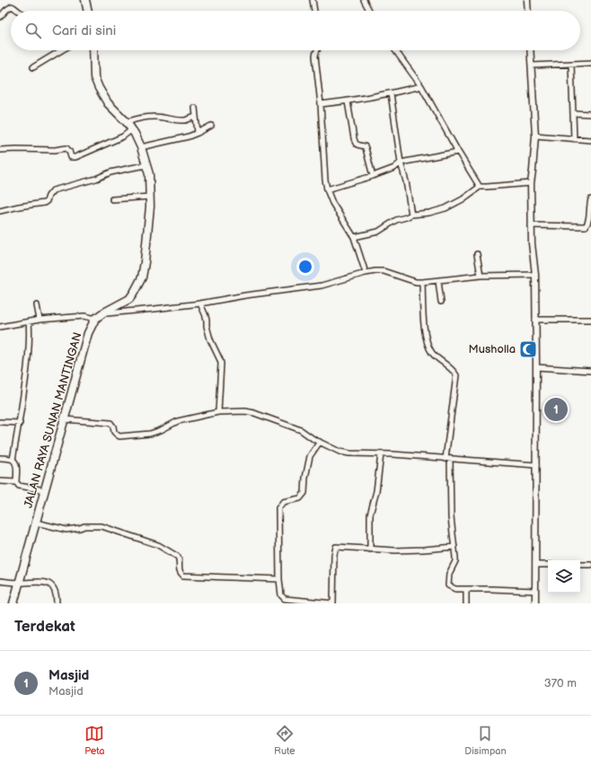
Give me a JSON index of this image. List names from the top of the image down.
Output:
{
  "streets": {
    "main road": ["JALAN RAYA SUNAN MANTINGAN"]
  },
  "places": {
    "mosque": ["Musholla"]
  },
  "page": {
    "search": "Cari di sini",
    "pins": "1",
    "heading": "Terdekat",
    "list": [
      {
        "mark": "1",
        "name": "Masjid",
        "note": "Masjid",
        "value": "370 m"
      }
    ],
    "nav": ["Peta", "Rute", "Disimpan"]
  }
}
